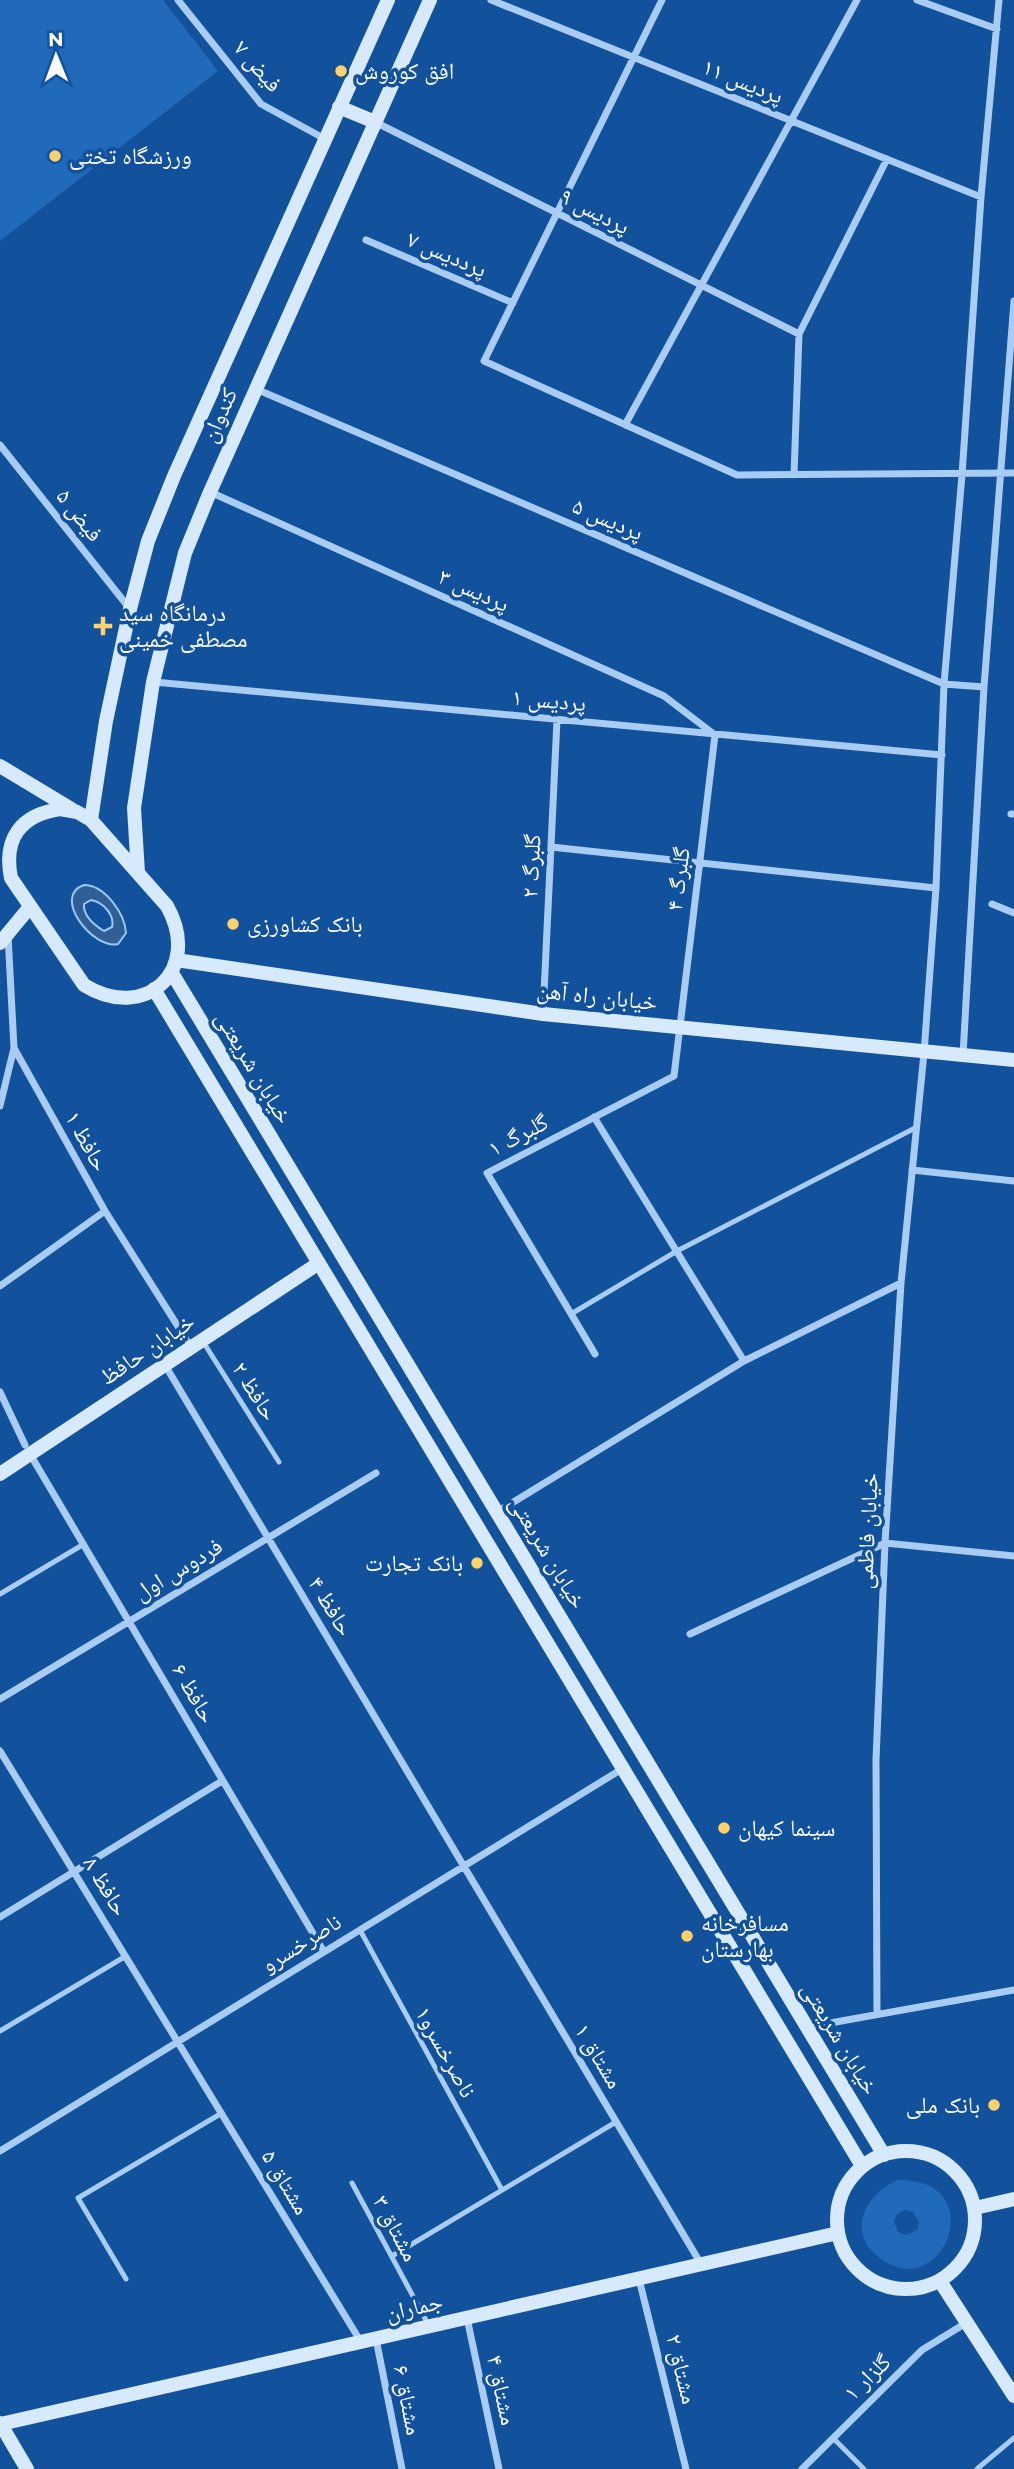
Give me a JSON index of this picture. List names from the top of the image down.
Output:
{
  "streets": {
    "street": [
      "فیض ۷",
      "پردیس ۱۱",
      "پردیس ۹",
      "پرددیس ۷",
      "کندوان",
      "فیض ۵",
      "پردیس ۵",
      "پردیس ۳",
      "پردیس ۱",
      "گلبرگ ۲",
      "گلبرگ ۴",
      "خیابان راه آهن",
      "خیابان شریعتی",
      "گلبرگ ۱",
      "حافظ ۱",
      "خیابان حافظ",
      "خیابان فاطمی",
      "فردوس اول",
      "حافظ ۴",
      "حافظ ۶",
      "حافظ ۸",
      "ناصرخسرو",
      "مشتاق ۱",
      "مشتاق ۵",
      "جماران",
      "مشتاق ۲",
      "گلزار ۱",
      "مشتاق ۴",
      "مشتاق ۶"
    ],
    "lane": ["حافظ ۲", "ناصرخسرو۱", "مشتاق ۳"]
  },
  "crossings": [
    ["فیض ۷", "کندوان"],
    ["پردیس ۱۱", "خیابان فاطمی"],
    ["پردیس ۹", "کندوان"],
    ["کندوان", "فیض ۵"],
    ["کندوان", "پردیس ۵"],
    ["کندوان", "پردیس ۳"],
    ["کندوان", "پردیس ۱"],
    ["پردیس ۵", "خیابان فاطمی"],
    ["پردیس ۳", "پردیس ۱"],
    ["پردیس ۳", "گلبرگ ۴"],
    ["پردیس ۱", "گلبرگ ۲"],
    ["پردیس ۱", "گلبرگ ۴"],
    ["پردیس ۱", "خیابان فاطمی"],
    ["گلبرگ ۲", "خیابان راه آهن"],
    ["گلبرگ ۴", "خیابان راه آهن"],
    ["گلبرگ ۴", "گلبرگ ۱"],
    ["خیابان راه آهن", "خیابان شریعتی"],
    ["خیابان راه آهن", "گلبرگ ۱"],
    ["خیابان راه آهن", "خیابان فاطمی"],
    ["خیابان شریعتی", "خیابان حافظ"],
    ["خیابان شریعتی", "ناصرخسرو"],
    ["خیابان شریعتی", "جماران"],
    ["حافظ ۱", "خیابان حافظ"],
    ["حافظ ۱", "حافظ ۲"],
    ["خیابان حافظ", "حافظ ۲"],
    ["خیابان حافظ", "حافظ ۴"],
    ["خیابان حافظ", "حافظ ۶"],
    ["فردوس اول", "حافظ ۴"],
    ["فردوس اول", "حافظ ۶"],
    ["حافظ ۴", "ناصرخسرو"],
    ["حافظ ۴", "مشتاق ۱"],
    ["حافظ ۶", "ناصرخسرو"],
    ["حافظ ۸", "ناصرخسرو"],
    ["حافظ ۸", "مشتاق ۵"],
    ["ناصرخسرو", "ناصرخسرو۱"],
    ["ناصرخسرو", "مشتاق ۱"],
    ["ناصرخسرو", "مشتاق ۵"],
    ["مشتاق ۱", "جماران"],
    ["مشتاق ۵", "جماران"],
    ["مشتاق ۵", "مشتاق ۶"],
    ["مشتاق ۳", "جماران"],
    ["جماران", "مشتاق ۲"],
    ["جماران", "مشتاق ۴"],
    ["جماران", "مشتاق ۶"]
  ],
  "places": {
    "other": [
      "افق کوروش",
      "ورزشگاه تختی",
      "بانک کشاورزی",
      "بانک تجارت",
      "سینما کیهان",
      "مسافرخانه بهارستان",
      "بانک ملی"
    ],
    "health": ["درمانگاه سید مصطفی خمینی"]
  },
  "north": "top"
}
